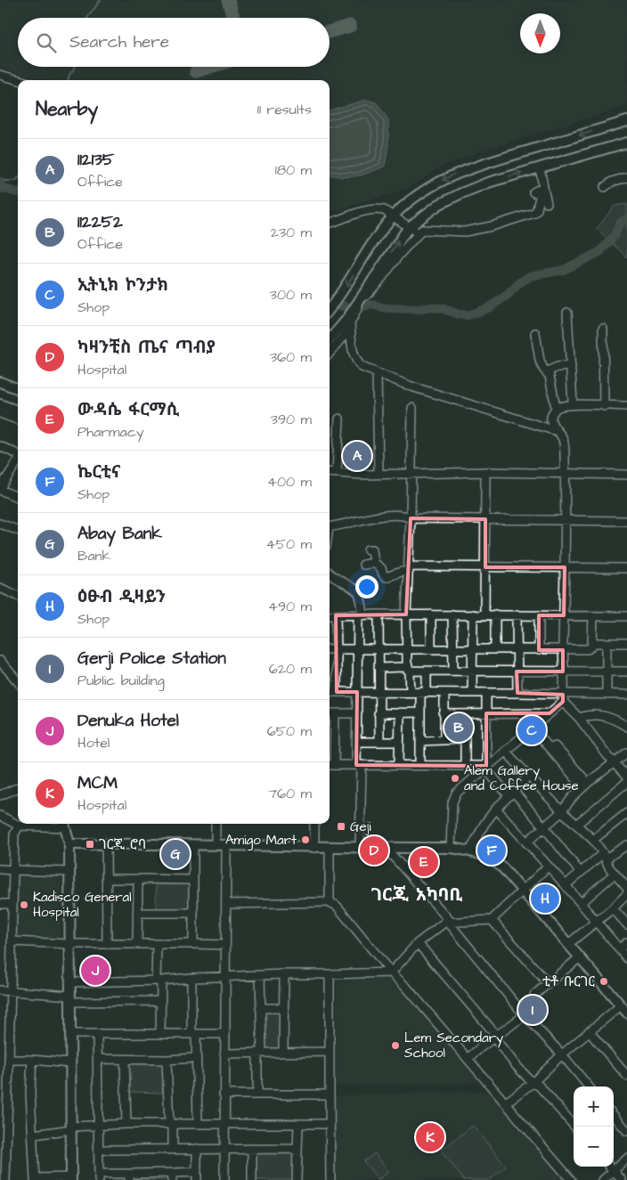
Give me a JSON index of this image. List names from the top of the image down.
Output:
{
  "districts": ["ገርጂ አካባቢ"],
  "places": {
    "other": [
      "Alem Gallery and Coffee House",
      "Amigo Mart",
      "Kadisco General Hospital",
      "ቲቶ ቡርገር",
      "Lem Secondary School"
    ],
    "transit": ["Geji", "ገርጂ ሮባ"]
  },
  "north": "bottom",
  "page": {
    "search": "Search here",
    "heading": ["Nearby", "11 results"],
    "list": [
      {
        "mark": "A",
        "name": "112135",
        "note": "Office",
        "value": "180 m"
      },
      {
        "mark": "B",
        "name": "112252",
        "note": "Office",
        "value": "230 m"
      },
      {
        "mark": "C",
        "name": "ኢትኒክ ኮንታክ",
        "note": "Shop",
        "value": "300 m"
      },
      {
        "mark": "D",
        "name": "ካዛንቺስ ጤና ጣብያ",
        "note": "Hospital",
        "value": "360 m"
      },
      {
        "mark": "E",
        "name": "ውዳሴ ፋርማሲ",
        "note": "Pharmacy",
        "value": "390 m"
      },
      {
        "mark": "F",
        "name": "ኬርቲና",
        "note": "Shop",
        "value": "400 m"
      },
      {
        "mark": "G",
        "name": "Abay Bank",
        "note": "Bank",
        "value": "450 m"
      },
      {
        "mark": "H",
        "name": "ዕፁብ ዲዛይን",
        "note": "Shop",
        "value": "490 m"
      },
      {
        "mark": "I",
        "name": "Gerji Police Station",
        "note": "Public building",
        "value": "620 m"
      },
      {
        "mark": "J",
        "name": "Denuka Hotel",
        "note": "Hotel",
        "value": "650 m"
      },
      {
        "mark": "K",
        "name": "MCM",
        "note": "Hospital",
        "value": "760 m"
      }
    ],
    "pins": [
      "A",
      "B",
      "C",
      "D",
      "F",
      "G",
      "E",
      "H",
      "J",
      "I",
      "K"
    ],
    "map_buttons": ["+", "−"]
  }
}
